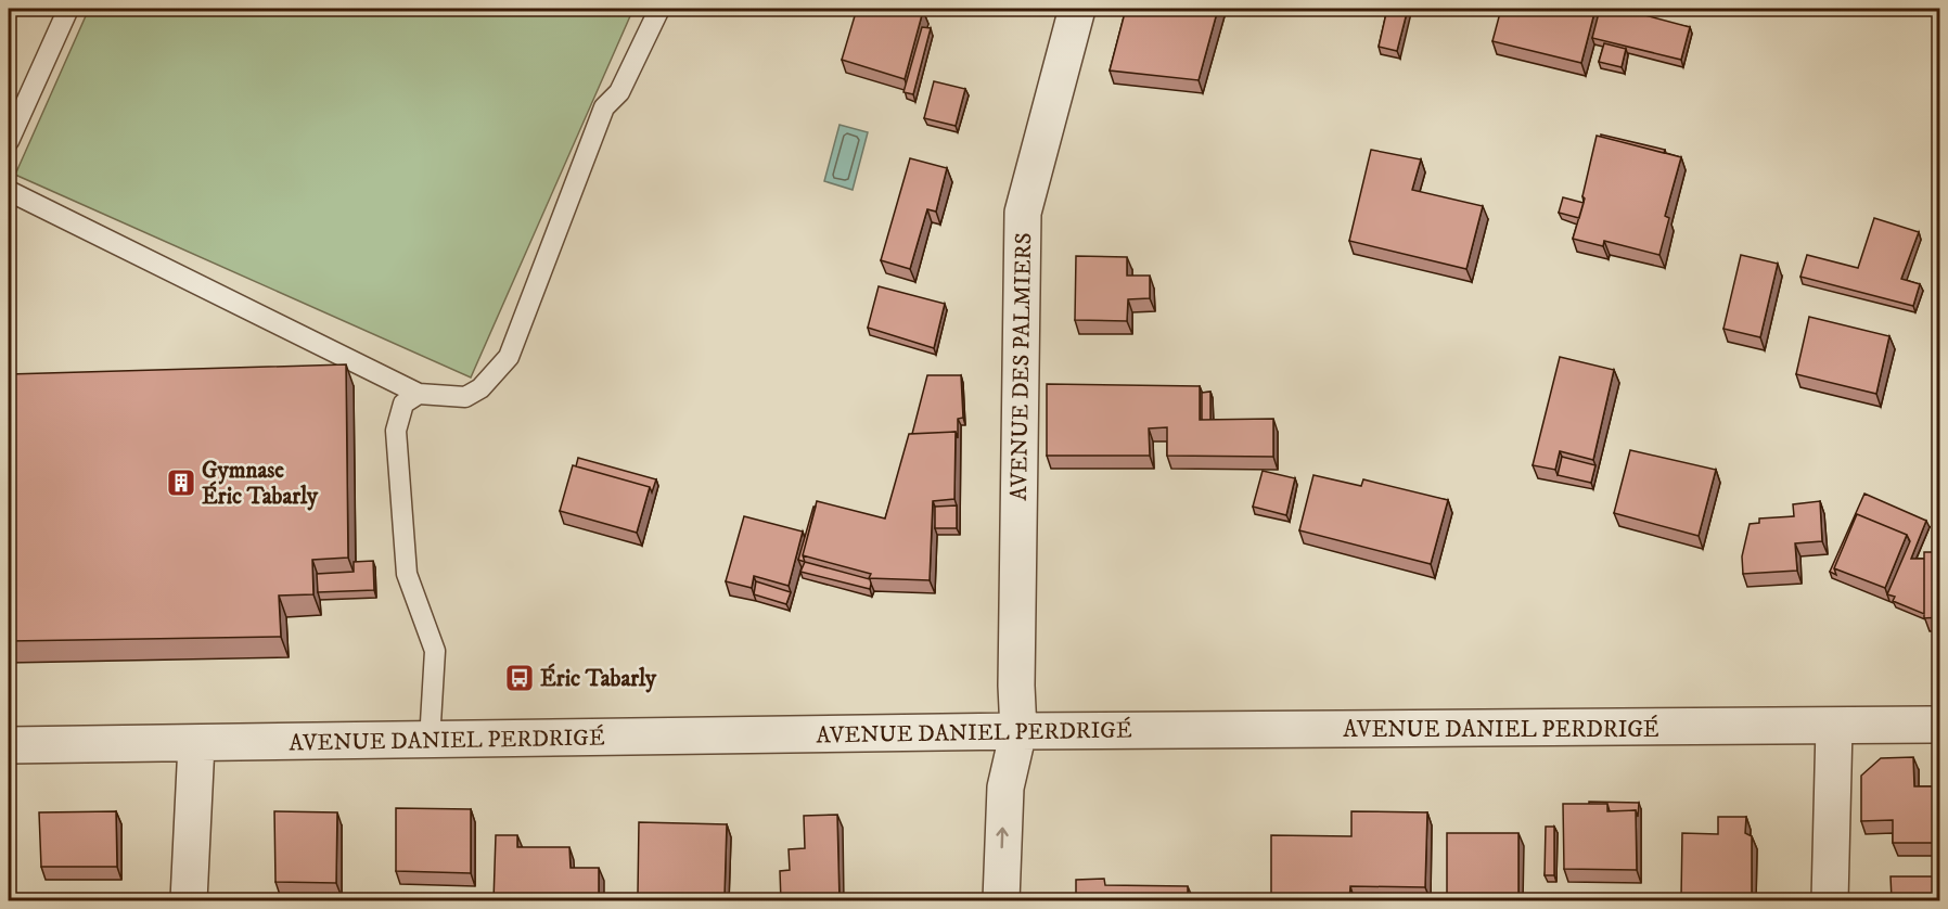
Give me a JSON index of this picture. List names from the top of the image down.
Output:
{
  "streets": {
    "street": ["AVENUE DES PALMIERS", "AVENUE DANIEL PERDRIGÉ"]
  },
  "crossings": [
    ["AVENUE DES PALMIERS", "AVENUE DANIEL PERDRIGÉ"]
  ],
  "places": {
    "building": ["Gymnase Éric Tabarly"],
    "bus stop": ["Éric Tabarly"]
  }
}
